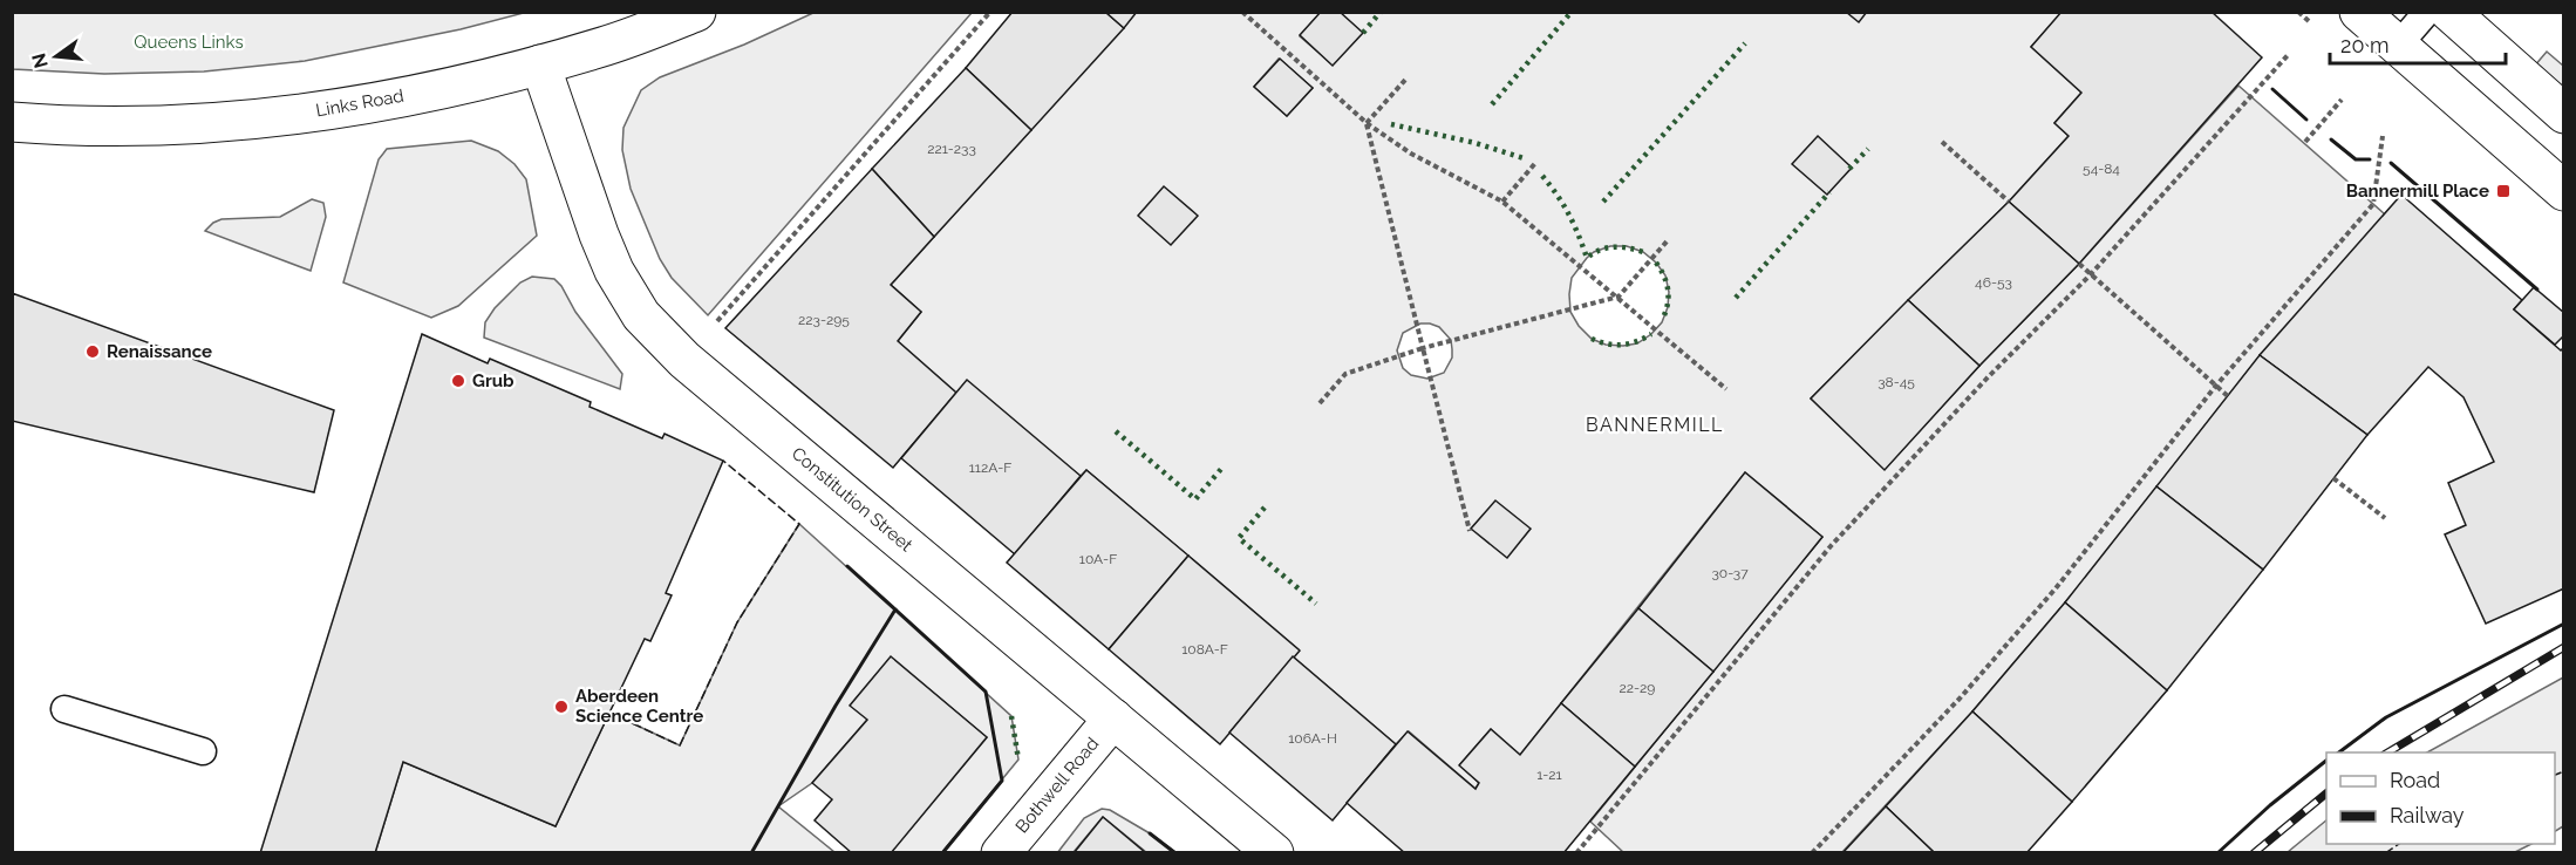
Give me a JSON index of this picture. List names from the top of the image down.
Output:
{
  "streets": {
    "street": ["Links Road", "Constitution Street", "Bothwell Road"]
  },
  "crossings": [
    ["Links Road", "Constitution Street"],
    ["Constitution Street", "Bothwell Road"]
  ],
  "districts": ["BANNERMILL"],
  "parks": ["Queens Links"],
  "places": {
    "transit": ["Bannermill Place"],
    "other": ["Renaissance", "Grub", "Aberdeen Science Centre"]
  },
  "house_numbers": [
    "221-233",
    "54-84",
    "46-53",
    "223-295",
    "38-45",
    "112A-F",
    "10A-F",
    "30-37",
    "108A-F",
    "22-29",
    "106A-H",
    "1-21"
  ],
  "legend": ["Road", "Railway"],
  "scale_bar": "20 m",
  "north": "left"
}
